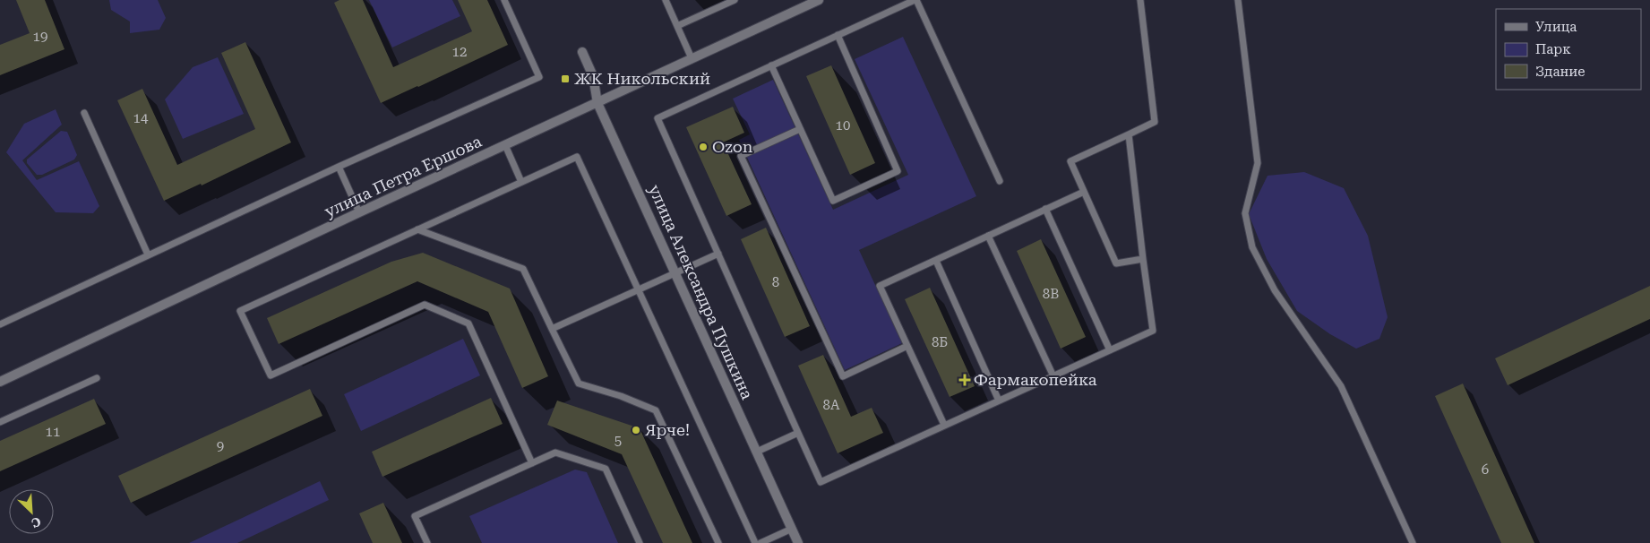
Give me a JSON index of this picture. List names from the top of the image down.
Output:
{
  "streets": {
    "street": ["улица Петра Ершова", "улица Александра Пушкина"]
  },
  "crossings": [
    ["улица Петра Ершова", "улица Александра Пушкина"]
  ],
  "places": {
    "transit": ["ЖК Никольский"],
    "other": ["Ozon", "Ярче!"],
    "health": ["Фармакопейка"]
  },
  "house_numbers": [
    "19",
    "12",
    "14",
    "10",
    "8",
    "8В",
    "8Б",
    "8А",
    "11",
    "5",
    "9",
    "6"
  ],
  "legend": ["Улица", "Парк", "Здание"],
  "north": "bottom right"
}
